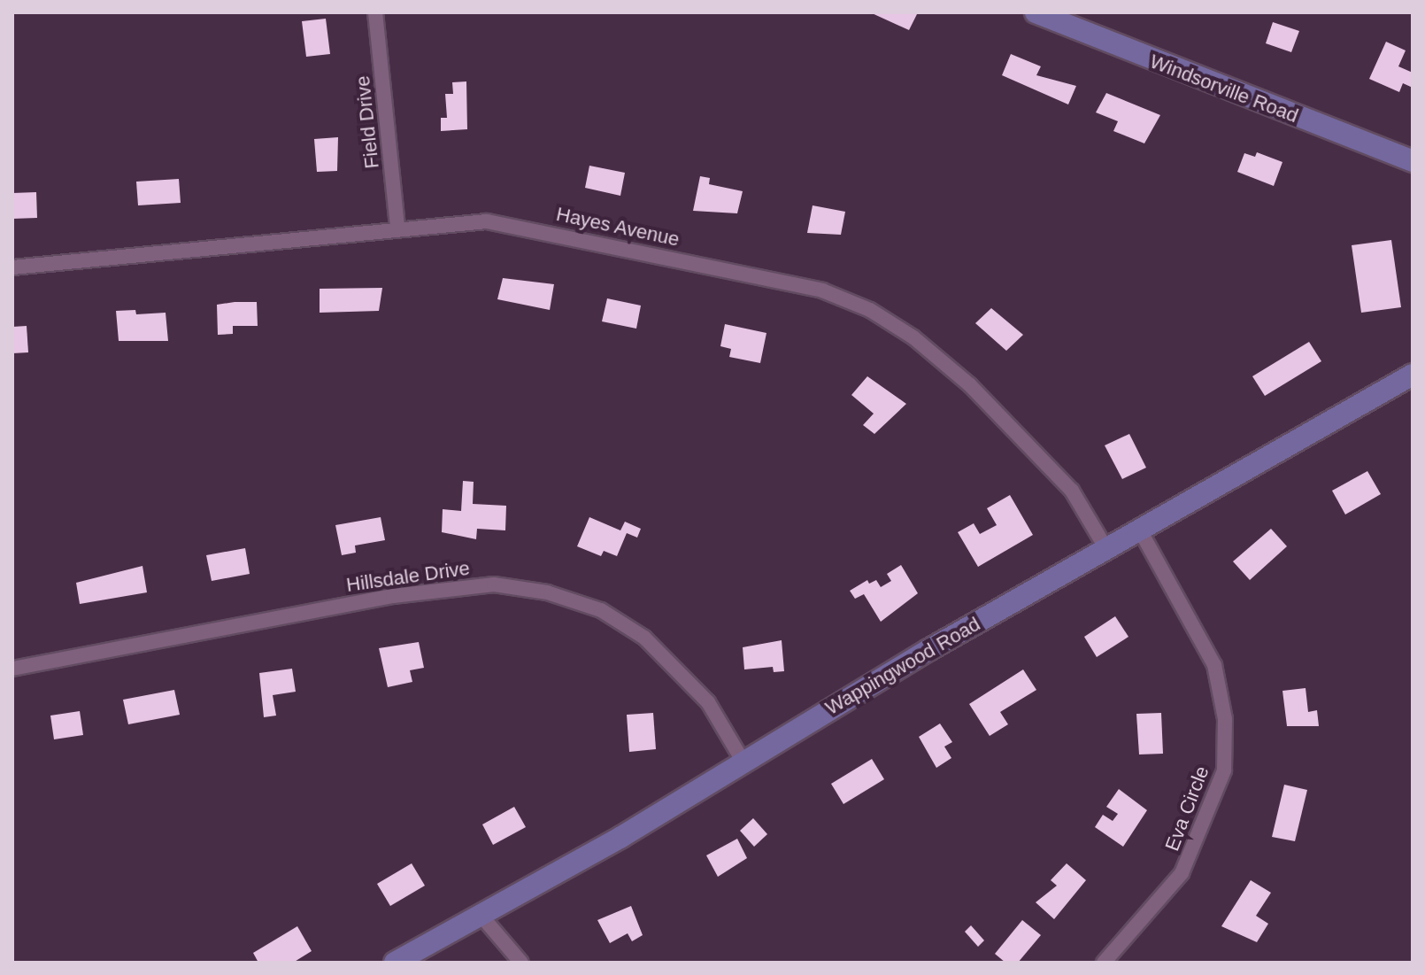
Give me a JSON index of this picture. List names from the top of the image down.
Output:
{
  "streets": {
    "main road": ["Windsorville Road", "Wappingwood Road"],
    "street": [
      "Field Drive",
      "Hayes Avenue",
      "Hillsdale Drive",
      "Eva Circle"
    ]
  },
  "crossings": [
    ["Field Drive", "Hayes Avenue"],
    ["Hayes Avenue", "Wappingwood Road"],
    ["Hillsdale Drive", "Wappingwood Road"],
    ["Wappingwood Road", "Eva Circle"]
  ]
}
